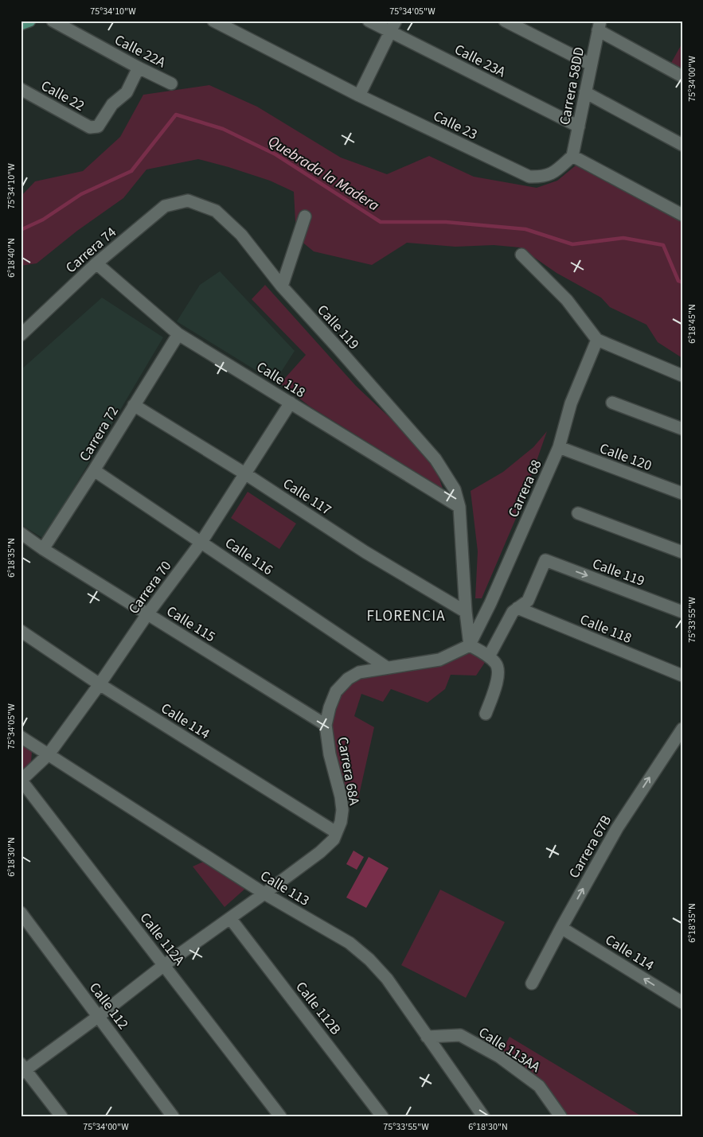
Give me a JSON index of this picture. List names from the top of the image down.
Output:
{
  "streets": {
    "street": [
      "Calle 22A",
      "Calle 23A",
      "Carrera 58DD",
      "Calle 22",
      "Calle 23",
      "Carrera 74",
      "Calle 119",
      "Calle 118",
      "Carrera 72",
      "Calle 120",
      "Carrera 68",
      "Calle 117",
      "Calle 116",
      "Carrera 70",
      "Calle 115",
      "Calle 114",
      "Carrera 68A",
      "Carrera 67B",
      "Calle 113",
      "Calle 112A",
      "Calle 112",
      "Calle 112B",
      "Calle 113AA"
    ]
  },
  "crossings": [
    ["Calle 22A", "Calle 22"],
    ["Calle 23A", "Carrera 58DD"],
    ["Carrera 58DD", "Calle 23"],
    ["Carrera 74", "Calle 119"],
    ["Carrera 74", "Calle 118"],
    ["Calle 119", "Calle 118"],
    ["Calle 118", "Carrera 72"],
    ["Calle 118", "Carrera 70"],
    ["Carrera 72", "Calle 117"],
    ["Carrera 72", "Calle 116"],
    ["Carrera 72", "Calle 115"],
    ["Calle 120", "Carrera 68"],
    ["Carrera 68", "Carrera 68A"],
    ["Calle 117", "Carrera 70"],
    ["Calle 116", "Carrera 70"],
    ["Calle 116", "Carrera 68A"],
    ["Carrera 70", "Calle 115"],
    ["Carrera 70", "Calle 114"],
    ["Carrera 70", "Calle 113"],
    ["Carrera 70", "Calle 112A"],
    ["Calle 115", "Carrera 68A"],
    ["Calle 114", "Carrera 68A"],
    ["Calle 114", "Carrera 67B"],
    ["Carrera 68A", "Calle 113"],
    ["Carrera 68A", "Calle 112A"],
    ["Carrera 68A", "Calle 112"],
    ["Carrera 68A", "Calle 112B"],
    ["Calle 113", "Calle 113AA"]
  ],
  "one_way": ["Carrera 67B"],
  "districts": ["FLORENCIA"],
  "water": ["Quebrada la Madera"],
  "coordinates": [
    "75°34'10\"W",
    "75°34'05\"W",
    "75°34'00\"W",
    "6°18'40\"N",
    "6°18'45\"N",
    "6°18'35\"N",
    "75°33'55\"W",
    "6°18'30\"N"
  ]
}
